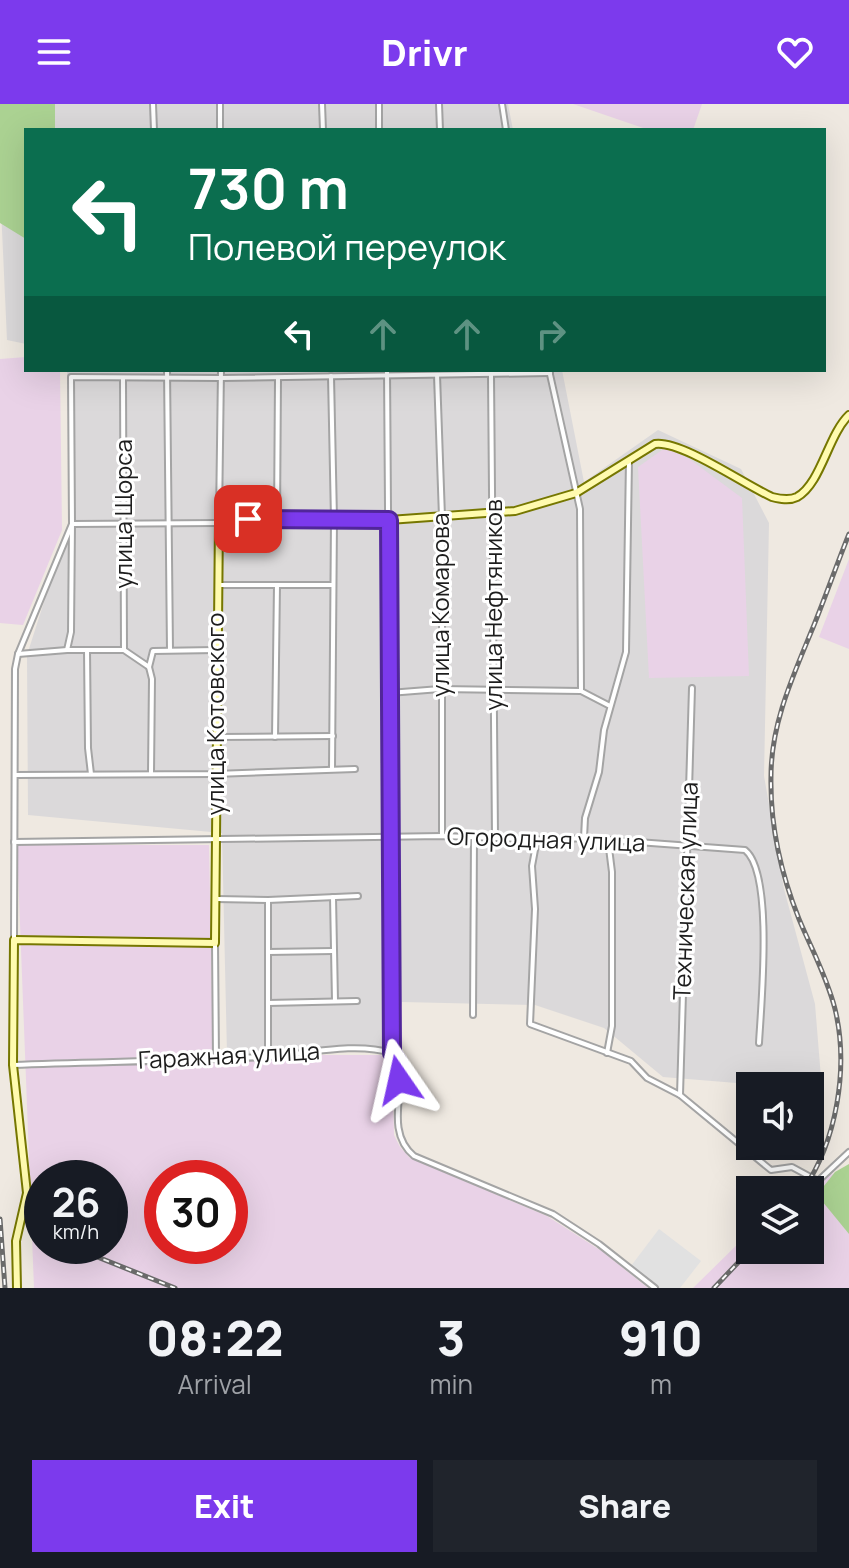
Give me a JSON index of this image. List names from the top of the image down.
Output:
{
  "streets": {
    "street": [
      "улица Щорса",
      "улица Комарова",
      "улица Нефтяников",
      "улица Котовского",
      "Огородная улица",
      "Техническая улица",
      "Гаражная улица"
    ]
  },
  "crossings": [
    ["улица Комарова", "Огородная улица"],
    ["улица Нефтяников", "Огородная улица"],
    ["улица Котовского", "Огородная улица"],
    ["улица Котовского", "Гаражная улица"],
    ["Огородная улица", "Техническая улица"]
  ],
  "page": {
    "header": "Drivr",
    "turn": ["730 m", "Полевой переулок"],
    "speed": "26 km/h",
    "limit": "30",
    "eta": [
      "08:22",
      "Arrival",
      "3",
      "min",
      "910",
      "m"
    ],
    "buttons": ["Exit", "Share"]
  }
}
